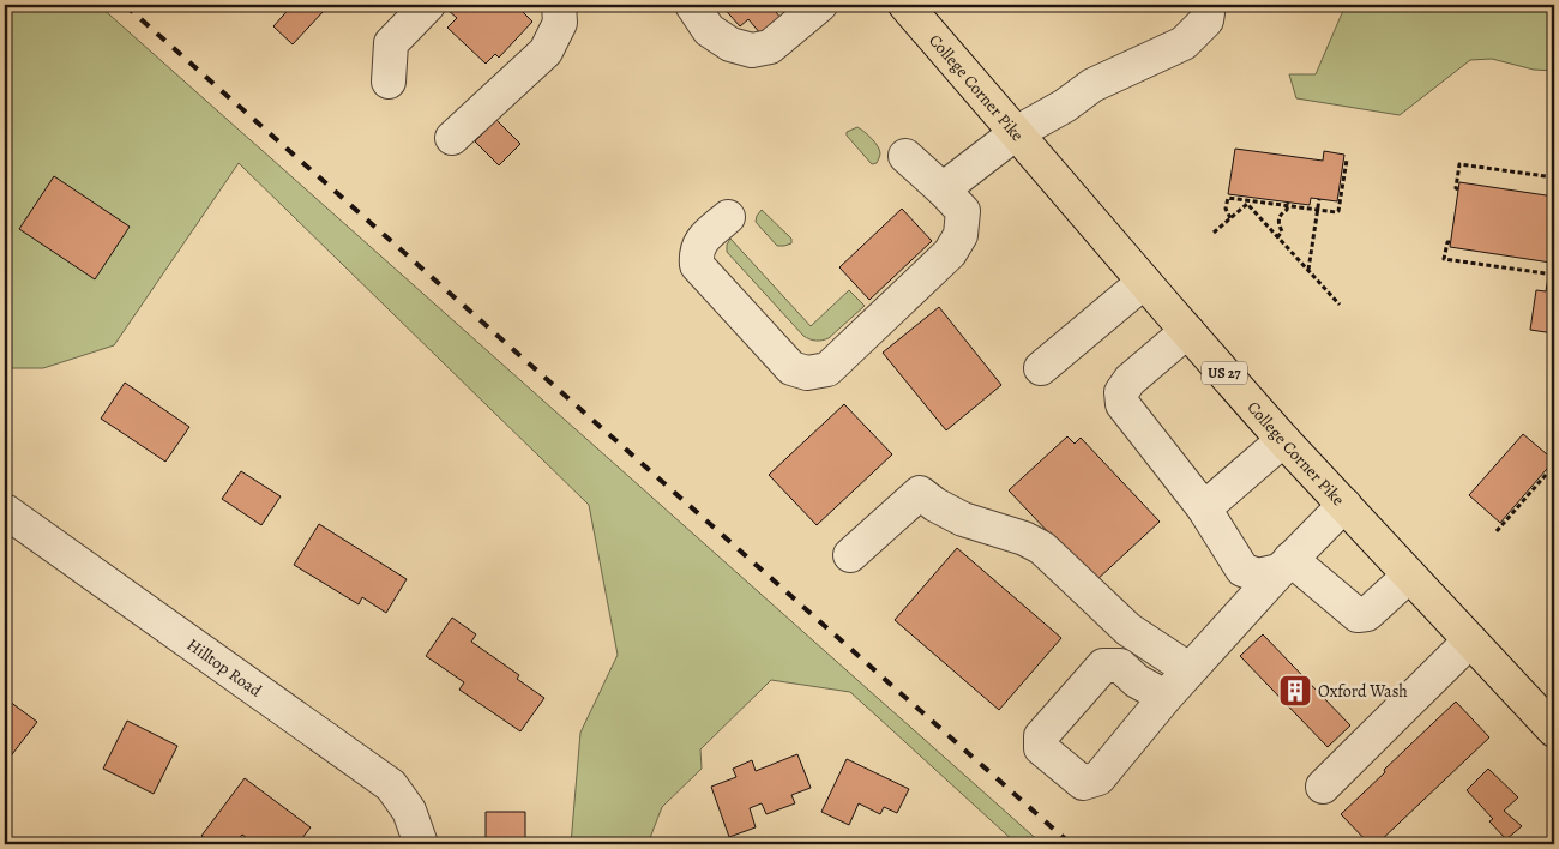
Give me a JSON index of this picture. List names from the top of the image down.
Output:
{
  "streets": {
    "highway": ["College Corner Pike", "US 27"],
    "street": ["Hilltop Road"]
  },
  "places": {
    "building": ["Oxford Wash"]
  }
}
